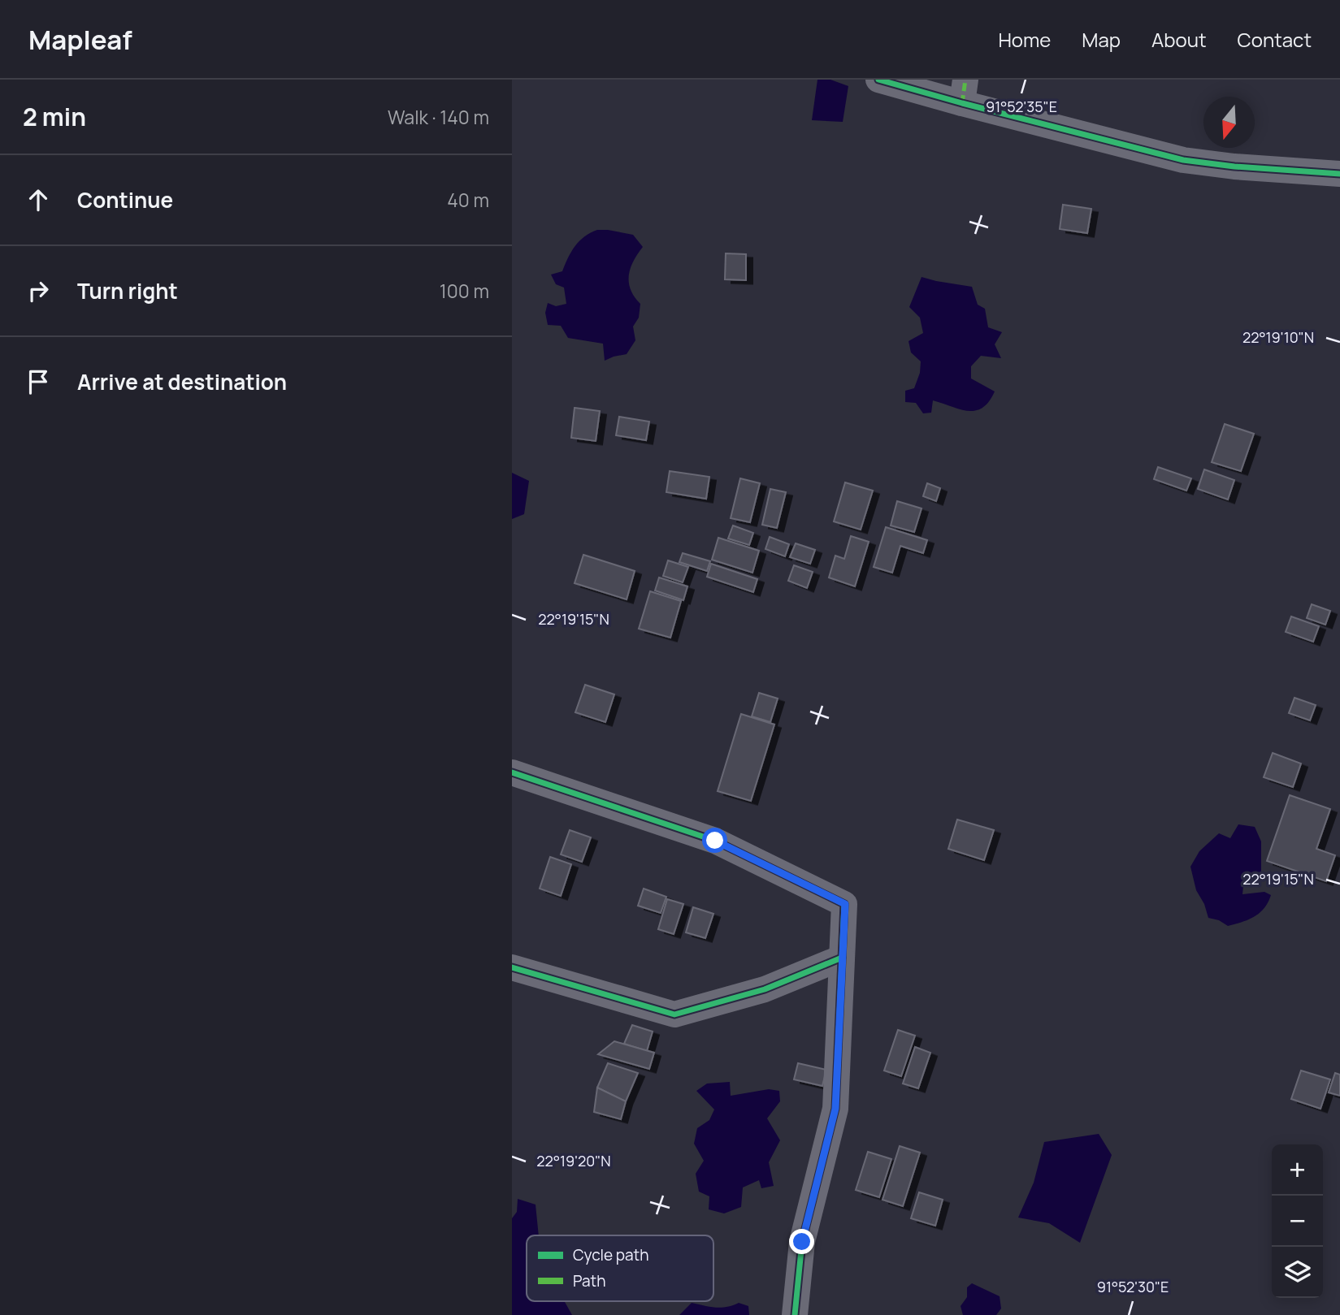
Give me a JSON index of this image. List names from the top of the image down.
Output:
{
  "legend": ["Cycle path", "Path"],
  "north": "bottom",
  "page": {
    "header": "Mapleaf",
    "nav": [
      "Home",
      "Map",
      "About",
      "Contact"
    ],
    "heading": ["2 min", "Walk · 140 m"],
    "list": [
      ["Continue", "40 m"],
      ["Turn right", "100 m"],
      "Arrive at destination"
    ],
    "map_buttons": ["+", "−"]
  },
  "coordinates": [
    "91°52'35\"E",
    "22°19'10\"N",
    "22°19'15\"N",
    "22°19'20\"N",
    "91°52'30\"E"
  ]
}
